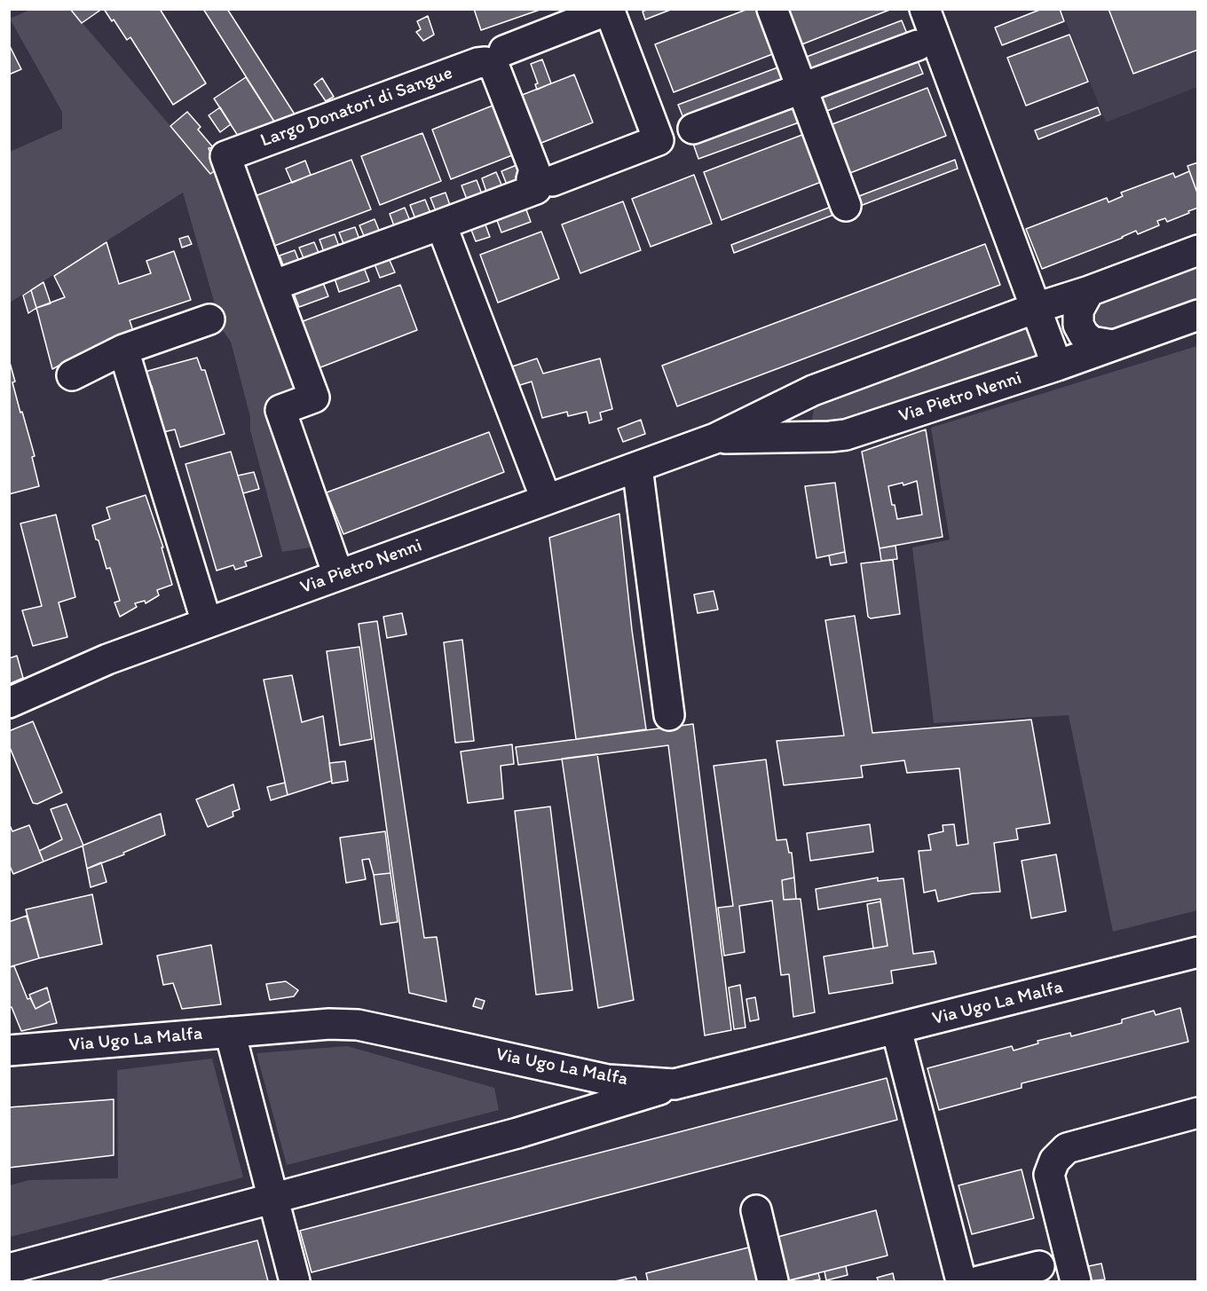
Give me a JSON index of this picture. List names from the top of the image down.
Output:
{
  "streets": {
    "street": ["Largo Donatori di Sangue", "Via Pietro Nenni", "Via Ugo La Malfa"]
  },
  "crossings": [
    ["Largo Donatori di Sangue", "Via Pietro Nenni"]
  ]
}
